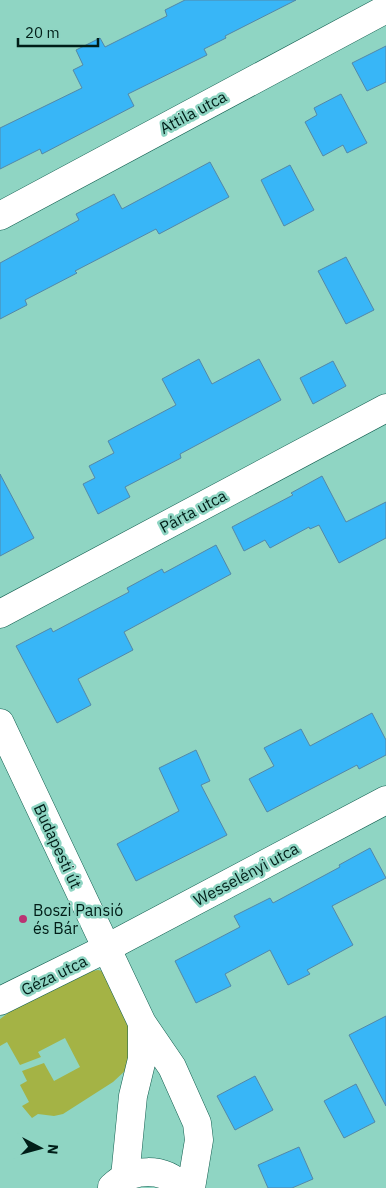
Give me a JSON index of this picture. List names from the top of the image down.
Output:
{
  "streets": {
    "street": [
      "Attila utca",
      "Párta utca",
      "Budapesti út",
      "Wesselényi utca",
      "Géza utca"
    ]
  },
  "crossings": [
    ["Budapesti út", "Wesselényi utca"],
    ["Budapesti út", "Géza utca"],
    ["Wesselényi utca", "Géza utca"]
  ],
  "places": ["Boszi Pansió és Bár"],
  "scale_bar": "20 m",
  "north": "right"
}
